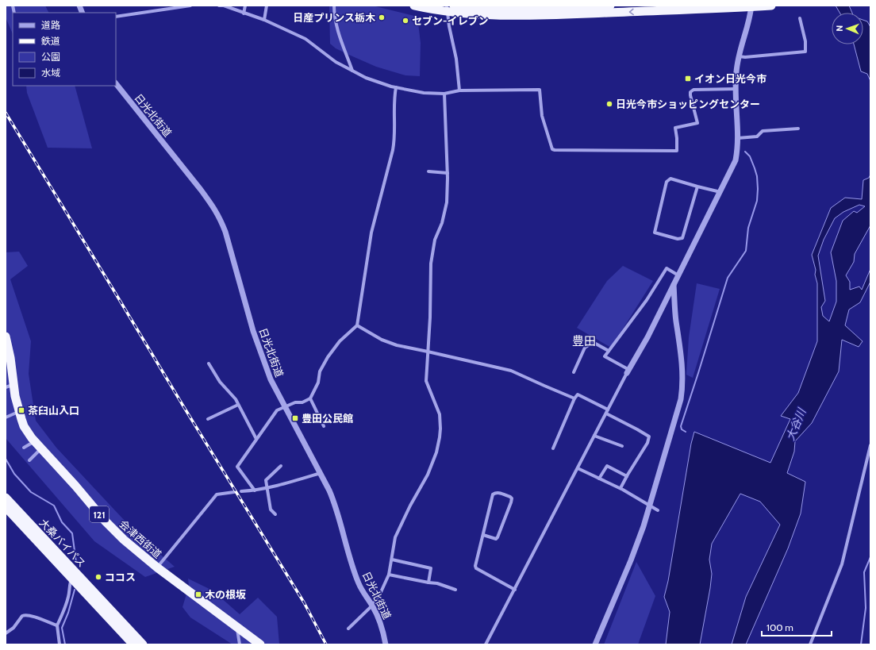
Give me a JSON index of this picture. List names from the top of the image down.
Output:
{
  "streets": {
    "highway": ["121", "会津西街道", "大桑バイパス"],
    "street": ["日光北街道"]
  },
  "districts": ["豊田"],
  "water": ["大谷川"],
  "places": {
    "other": [
      "日産プリンス栃木",
      "セブン-イレブン",
      "日光今市ショッピングセンター",
      "ココス"
    ],
    "transit": [
      "イオン日光今市",
      "茶臼山入口",
      "豊田公民館",
      "木の根坂"
    ]
  },
  "legend": [
    "道路",
    "鉄道",
    "公園",
    "水域"
  ],
  "scale_bar": "100 m",
  "north": "left"
}
